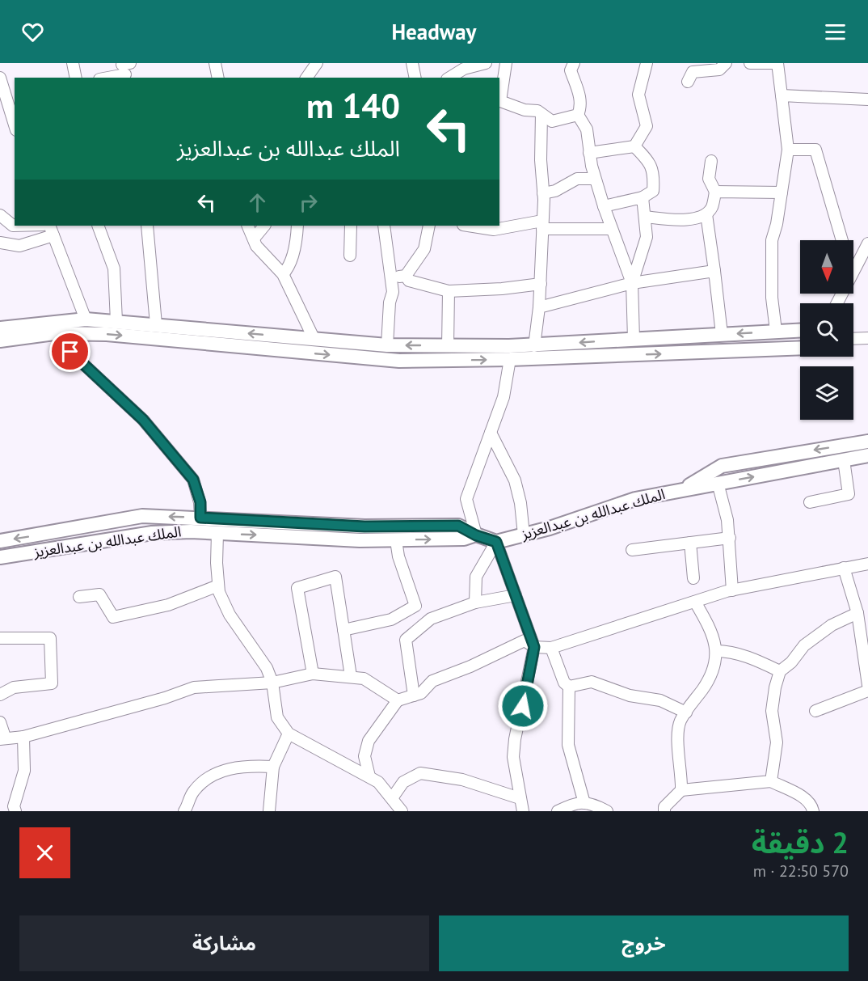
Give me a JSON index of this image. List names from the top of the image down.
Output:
{
  "streets": {
    "main road": ["الملك عبدالله بن عبدالعزيز"]
  },
  "north": "bottom",
  "page": {
    "header": "Headway",
    "turn": ["140 m", "الملك عبدالله بن عبدالعزيز"],
    "heading": ["2 دقيقة", "570 m · 22:50"],
    "buttons": ["خروج", "مشاركة"]
  }
}
